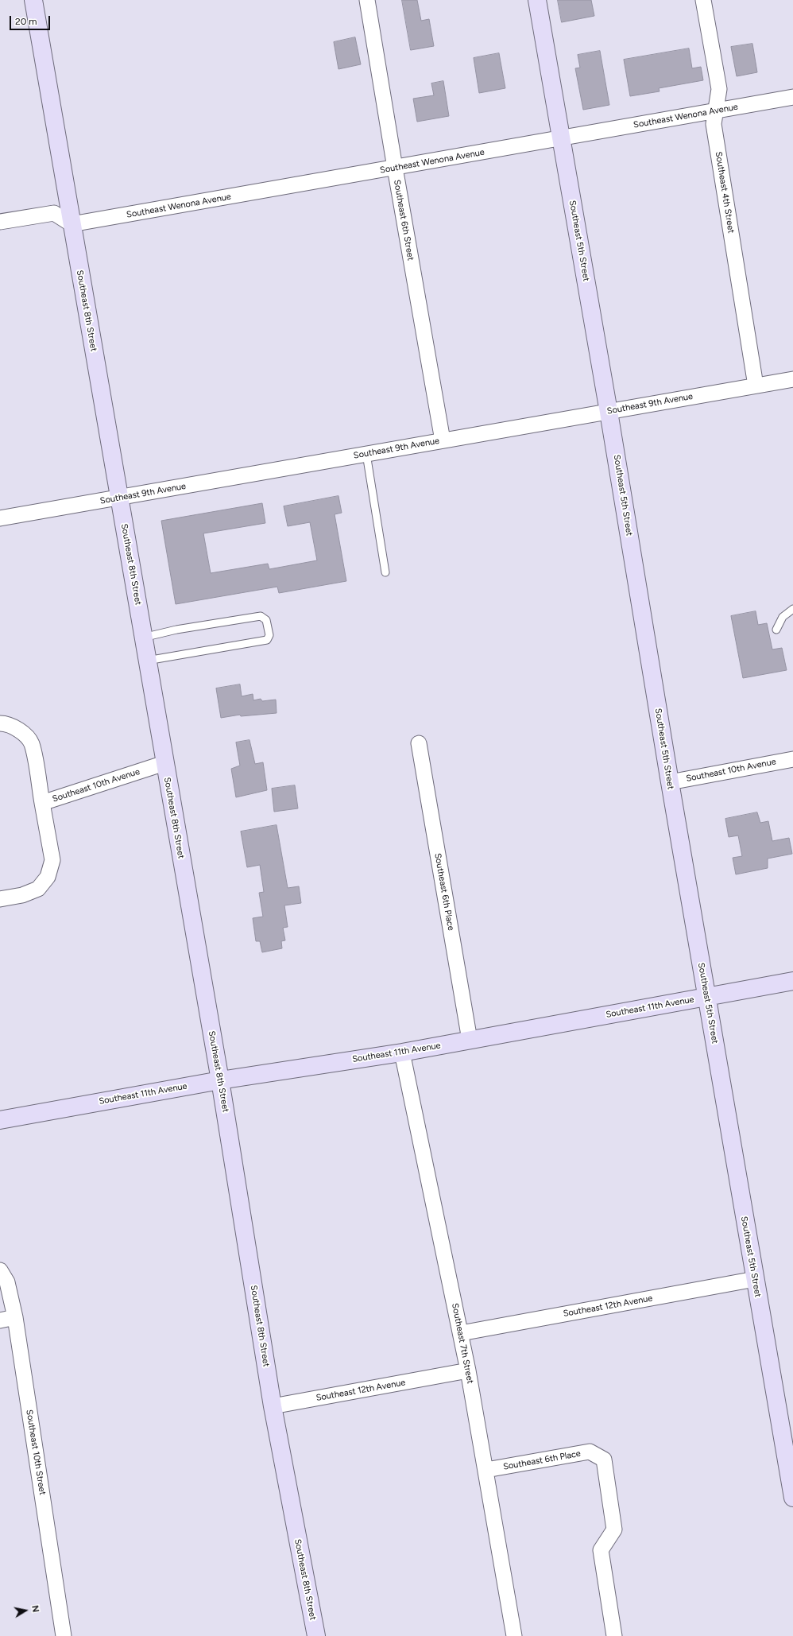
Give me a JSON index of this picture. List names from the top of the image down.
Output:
{
  "streets": {
    "street": [
      "Southeast Wenona Avenue",
      "Southeast 4th Street",
      "Southeast 6th Street",
      "Southeast 5th Street",
      "Southeast 8th Street",
      "Southeast 9th Avenue",
      "Southeast 10th Avenue",
      "Southeast 6th Place",
      "Southeast 11th Avenue",
      "Southeast 12th Avenue",
      "Southeast 7th Street",
      "Southeast 10th Street"
    ]
  },
  "crossings": [
    ["Southeast Wenona Avenue", "Southeast 4th Street"],
    ["Southeast Wenona Avenue", "Southeast 6th Street"],
    ["Southeast Wenona Avenue", "Southeast 5th Street"],
    ["Southeast Wenona Avenue", "Southeast 8th Street"],
    ["Southeast 4th Street", "Southeast 9th Avenue"],
    ["Southeast 6th Street", "Southeast 9th Avenue"],
    ["Southeast 5th Street", "Southeast 9th Avenue"],
    ["Southeast 5th Street", "Southeast 10th Avenue"],
    ["Southeast 5th Street", "Southeast 11th Avenue"],
    ["Southeast 5th Street", "Southeast 12th Avenue"],
    ["Southeast 8th Street", "Southeast 9th Avenue"],
    ["Southeast 8th Street", "Southeast 10th Avenue"],
    ["Southeast 8th Street", "Southeast 11th Avenue"],
    ["Southeast 8th Street", "Southeast 12th Avenue"],
    ["Southeast 6th Place", "Southeast 11th Avenue"],
    ["Southeast 6th Place", "Southeast 7th Street"],
    ["Southeast 11th Avenue", "Southeast 7th Street"],
    ["Southeast 12th Avenue", "Southeast 7th Street"]
  ],
  "scale_bar": "20 m",
  "north": "right"
}
